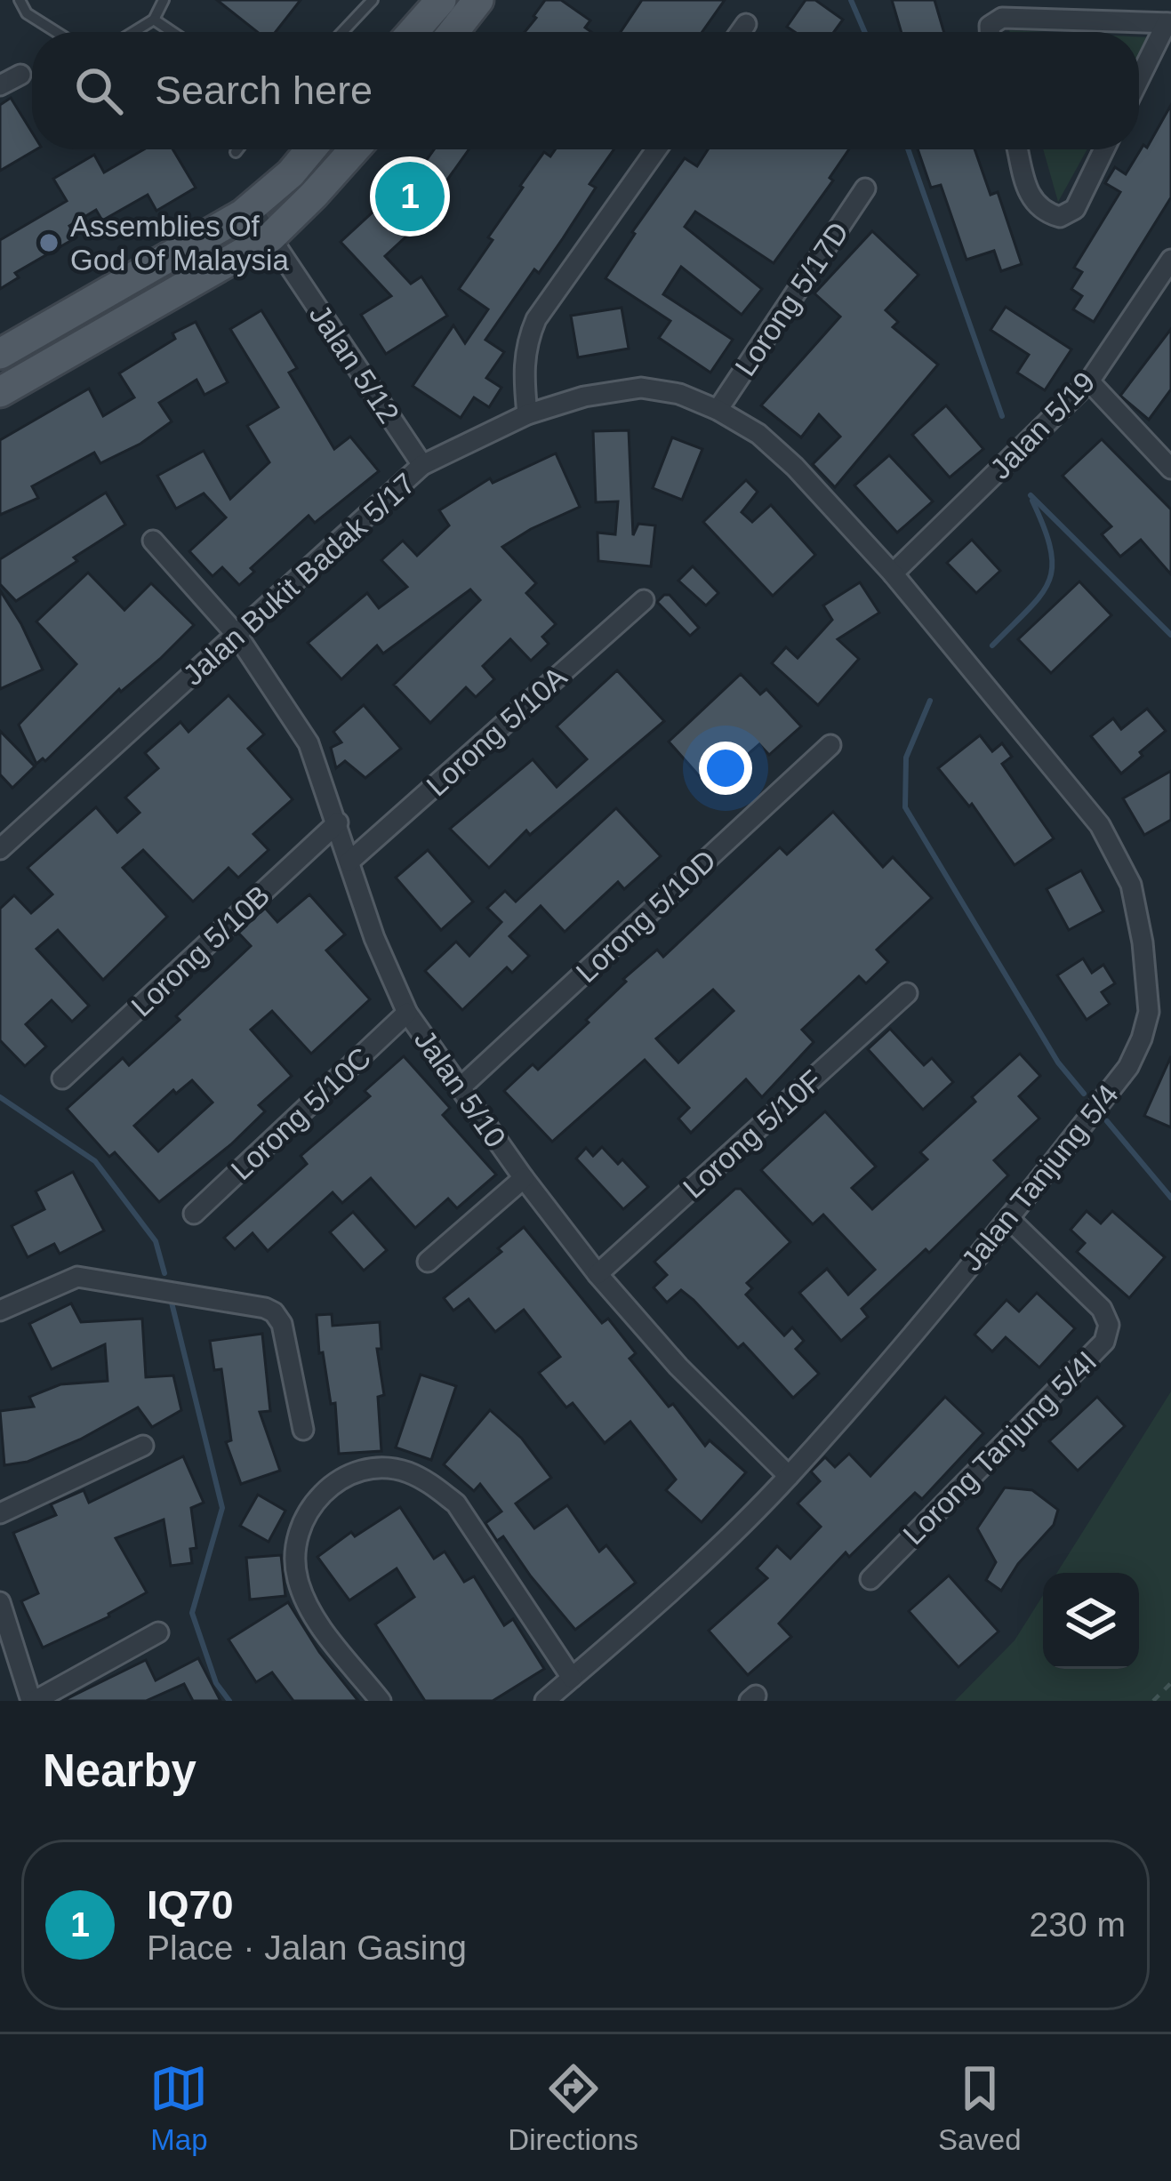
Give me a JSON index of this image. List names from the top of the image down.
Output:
{
  "streets": {
    "street": [
      "Lorong 5/17D",
      "Jalan 5/12",
      "Jalan 5/19",
      "Jalan Bukit Badak 5/17",
      "Lorong 5/10A",
      "Lorong 5/10D",
      "Lorong 5/10B",
      "Jalan 5/10",
      "Lorong 5/10C",
      "Lorong 5/10F",
      "Jalan Tanjung 5/4",
      "Lorong Tanjung 5/4I"
    ]
  },
  "crossings": [
    ["Lorong 5/17D", "Jalan Bukit Badak 5/17"],
    ["Jalan 5/12", "Jalan Bukit Badak 5/17"],
    ["Jalan 5/19", "Jalan Bukit Badak 5/17"],
    ["Jalan 5/19", "Jalan Tanjung 5/4"],
    ["Jalan Bukit Badak 5/17", "Jalan 5/10"],
    ["Jalan Bukit Badak 5/17", "Jalan Tanjung 5/4"],
    ["Lorong 5/10A", "Jalan 5/10"],
    ["Lorong 5/10D", "Jalan 5/10"],
    ["Lorong 5/10B", "Jalan 5/10"],
    ["Jalan 5/10", "Lorong 5/10C"],
    ["Jalan 5/10", "Lorong 5/10F"],
    ["Jalan 5/10", "Jalan Tanjung 5/4"],
    ["Jalan Tanjung 5/4", "Lorong Tanjung 5/4I"]
  ],
  "places": ["Assemblies Of God Of Malaysia"],
  "page": {
    "search": "Search here",
    "pins": "1",
    "heading": "Nearby",
    "list": [
      {
        "mark": "1",
        "name": "IQ70",
        "note": "Place · Jalan Gasing",
        "value": "230 m"
      }
    ],
    "nav": ["Map", "Directions", "Saved"]
  }
}
